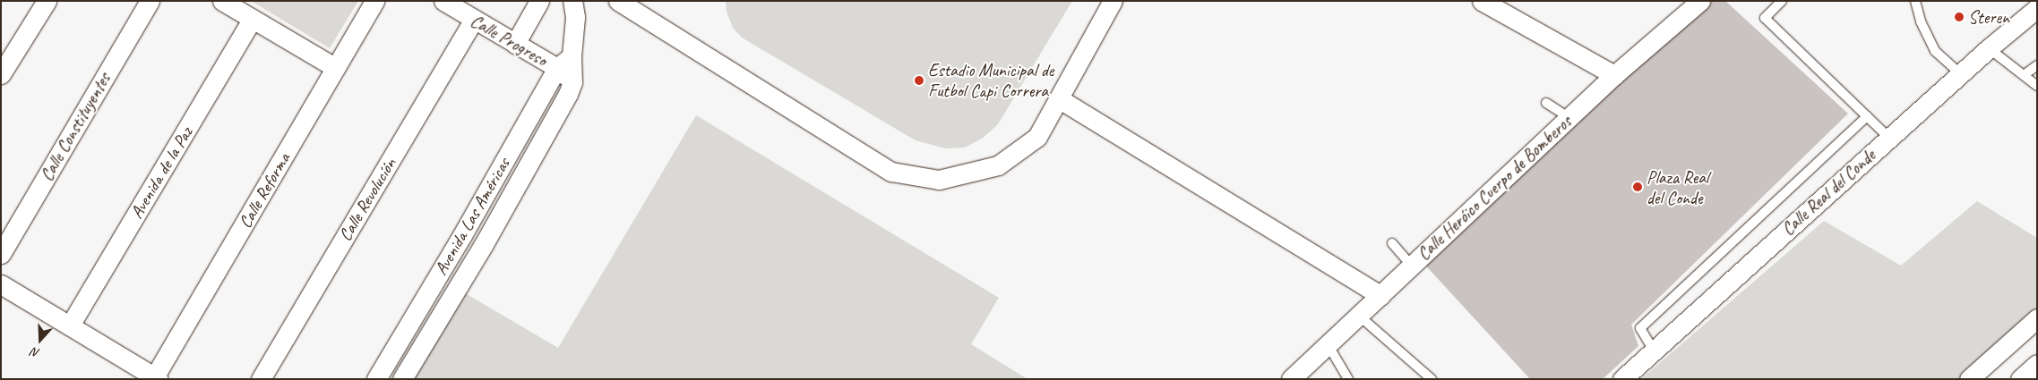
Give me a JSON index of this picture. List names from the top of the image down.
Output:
{
  "streets": {
    "street": [
      "Calle Progreso",
      "Calle Constituyentes",
      "Avenida de la Paz",
      "Calle Heróico Cuerpo de Bomberos",
      "Calle Reforma",
      "Calle Real del Conde",
      "Calle Revolucíón",
      "Avenida Las Américas"
    ]
  },
  "crossings": [
    ["Calle Progreso", "Calle Revolucíón"],
    ["Calle Progreso", "Avenida Las Américas"]
  ],
  "places": ["Steren", "Estadio Municipal de Futbol Capi Correra", "Plaza Real del Conde"],
  "north": "bottom"
}
